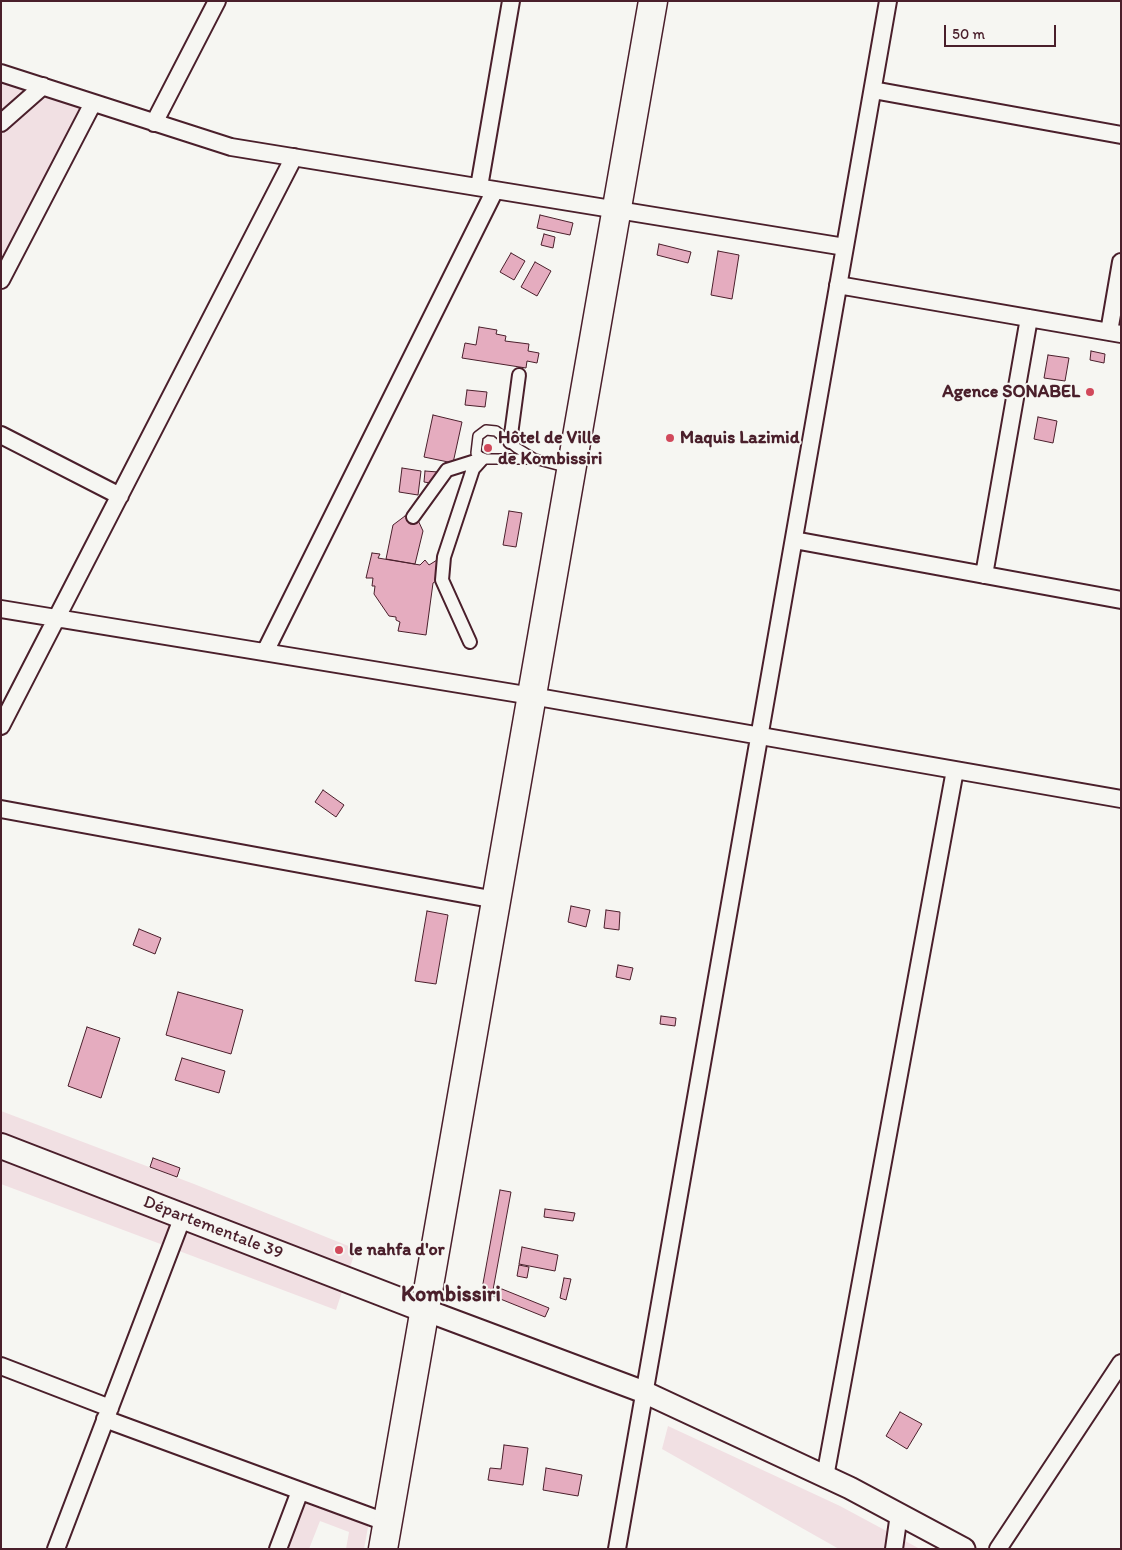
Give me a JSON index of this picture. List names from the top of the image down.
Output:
{
  "streets": {
    "main road": ["Départementale 39"]
  },
  "districts": ["Kombissiri"],
  "places": [
    "Agence SONABEL",
    "Maquis Lazimid",
    "Hôtel de Ville de Kombissiri",
    "le nahfa d'or"
  ],
  "scale_bar": "50 m"
}
